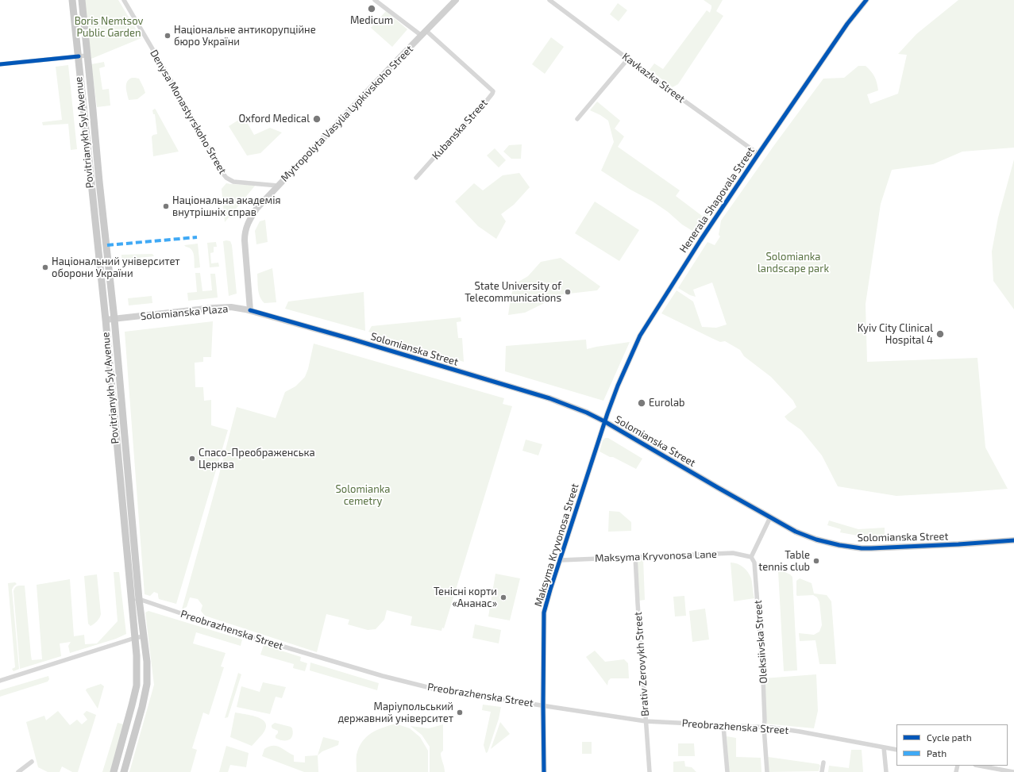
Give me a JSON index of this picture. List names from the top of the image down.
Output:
{
  "streets": {
    "main road": [
      "Mytropolyta Vasylia Lypkivskoho Street",
      "Povitrianykh Syl Avenue",
      "Solomianska Plaza",
      "Solomianska Street"
    ],
    "street": [
      "Kavkazka Street",
      "Denysa Monastyrskoho Street",
      "Kubanska Street",
      "Henerala Shapovala Street",
      "Maksyma Kryvonosa Street",
      "Maksyma Kryvonosa Lane",
      "Preobrazhenska Street",
      "Oleksiivska Street",
      "Brativ Zerovykh Street"
    ]
  },
  "crossings": [
    ["Kavkazka Street", "Henerala Shapovala Street"],
    ["Denysa Monastyrskoho Street", "Mytropolyta Vasylia Lypkivskoho Street"],
    ["Mytropolyta Vasylia Lypkivskoho Street", "Kubanska Street"],
    ["Mytropolyta Vasylia Lypkivskoho Street", "Solomianska Plaza"],
    ["Mytropolyta Vasylia Lypkivskoho Street", "Solomianska Street"],
    ["Povitrianykh Syl Avenue", "Solomianska Plaza"],
    ["Povitrianykh Syl Avenue", "Preobrazhenska Street"],
    ["Henerala Shapovala Street", "Solomianska Street"],
    ["Henerala Shapovala Street", "Maksyma Kryvonosa Street"],
    ["Solomianska Plaza", "Solomianska Street"],
    ["Solomianska Street", "Maksyma Kryvonosa Street"],
    ["Maksyma Kryvonosa Street", "Maksyma Kryvonosa Lane"],
    ["Maksyma Kryvonosa Street", "Preobrazhenska Street"],
    ["Maksyma Kryvonosa Lane", "Oleksiivska Street"],
    ["Maksyma Kryvonosa Lane", "Brativ Zerovykh Street"],
    ["Preobrazhenska Street", "Oleksiivska Street"],
    ["Preobrazhenska Street", "Brativ Zerovykh Street"]
  ],
  "parks": ["Boris Nemtsov Public Garden", "Solomianka landscape park", "Solomianka cemetry"],
  "places": [
    "Medicum",
    "Національне антикорупційне бюро України",
    "Oxford Medical",
    "Національна академія внутрішніх справ",
    "Національний університет оборони України",
    "State University of Telecommunications",
    "Kyiv City Clinical Hospital 4",
    "Eurolab",
    "Спасо-Преображенська Церква",
    "Table tennis club",
    "Тенісні корти «Ананас»",
    "Маріупольський державний університет"
  ],
  "legend": ["Cycle path", "Path"]
}
